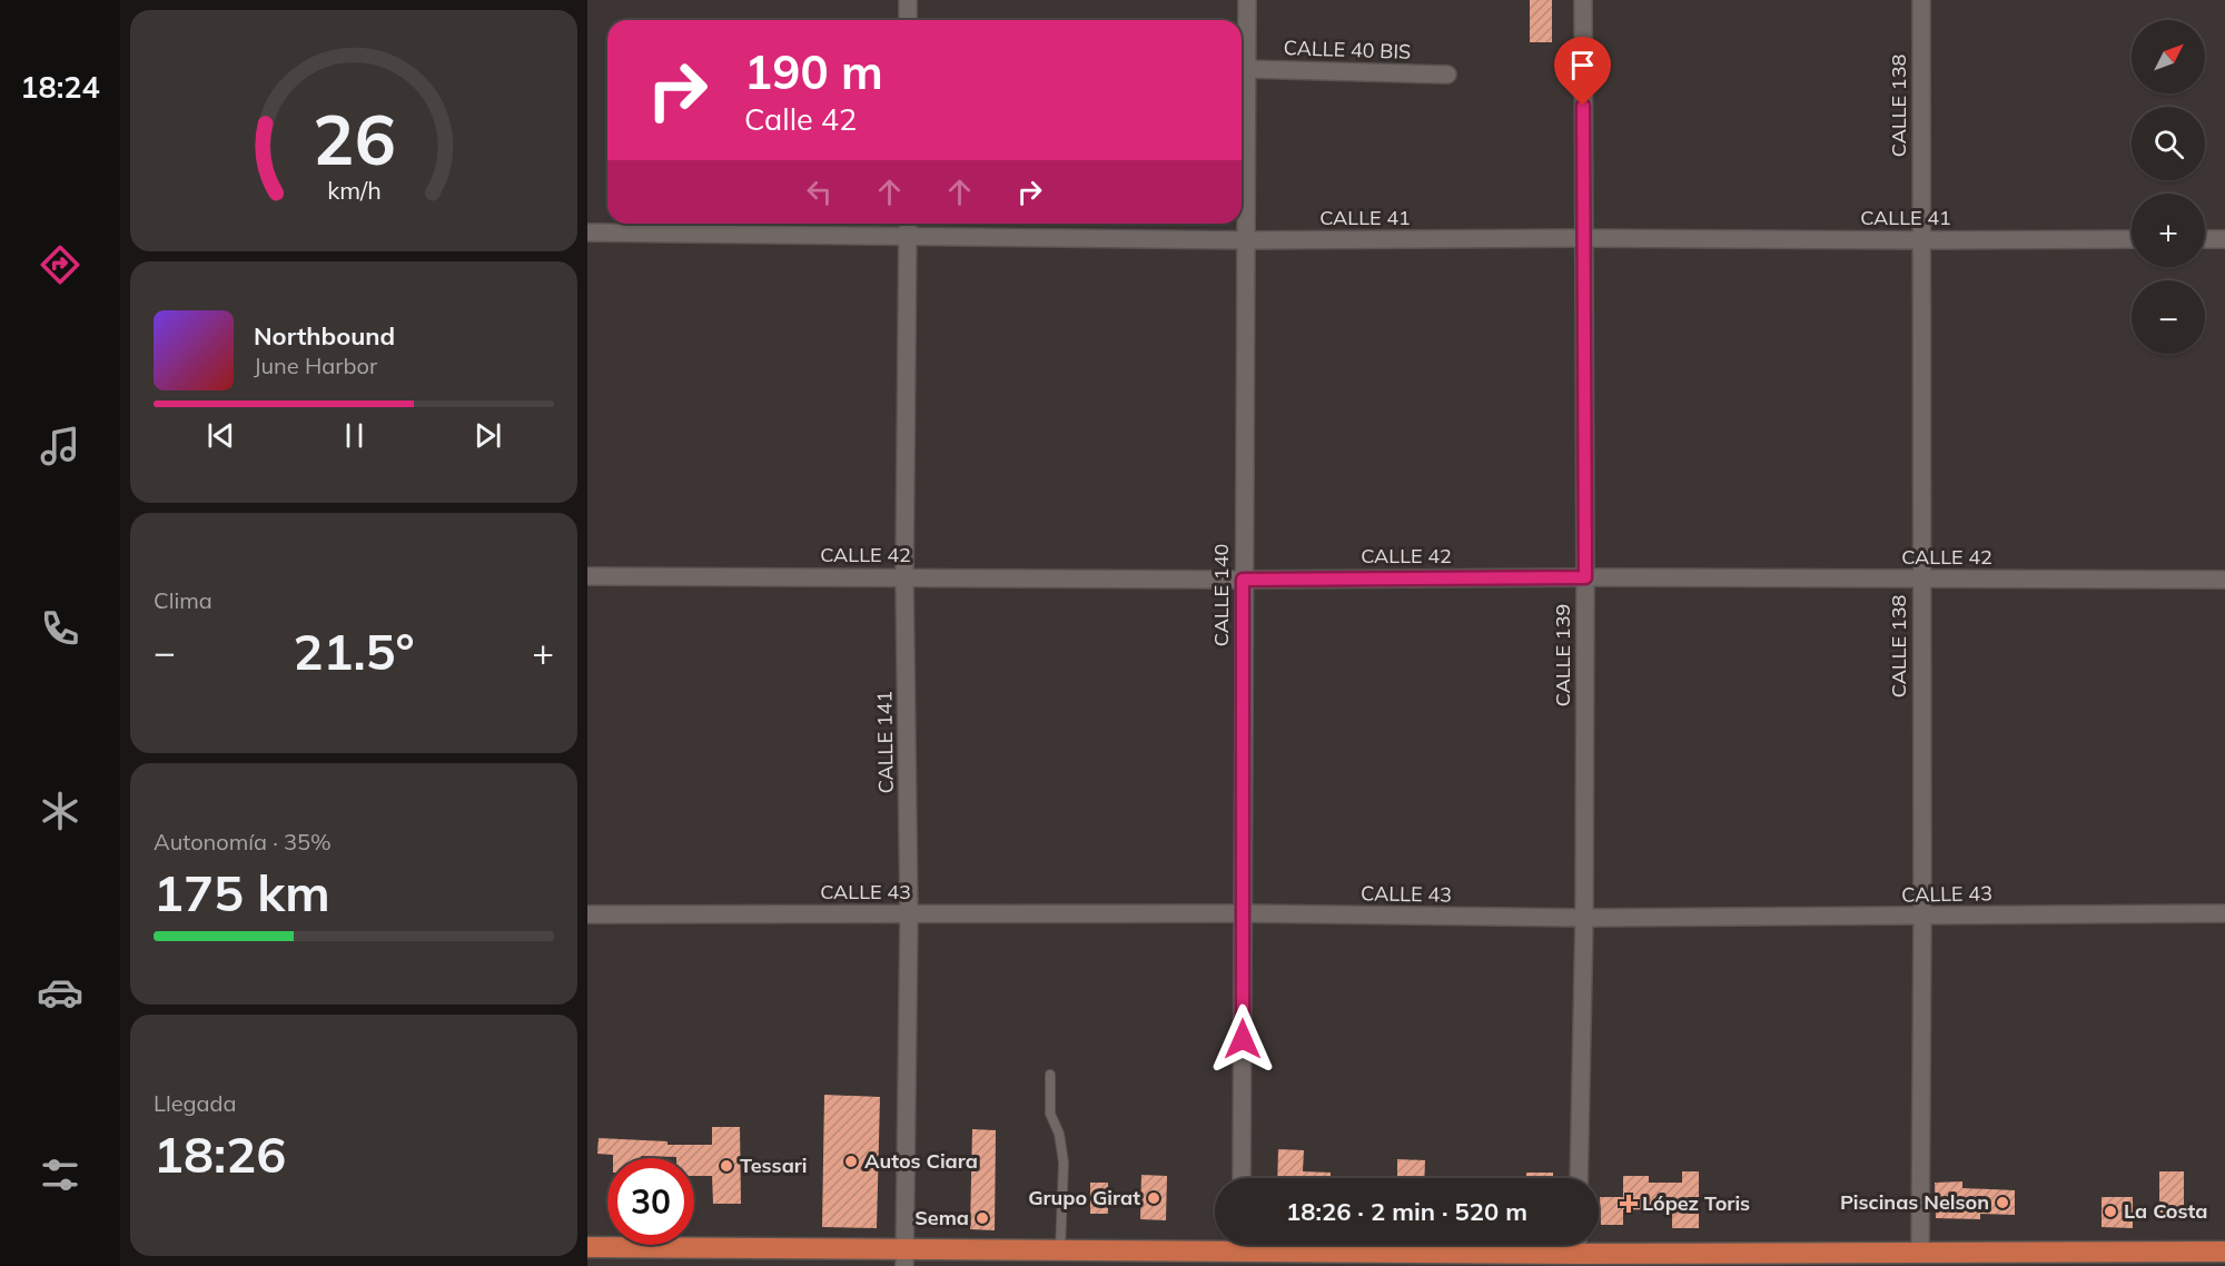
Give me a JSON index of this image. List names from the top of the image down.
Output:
{
  "streets": {
    "street": [
      "CALLE 40 BIS",
      "CALLE 138",
      "CALLE 41",
      "CALLE 42",
      "CALLE 140",
      "CALLE 139",
      "CALLE 141",
      "CALLE 43"
    ]
  },
  "crossings": [
    ["CALLE 40 BIS", "CALLE 140"],
    ["CALLE 138", "CALLE 41"],
    ["CALLE 138", "CALLE 42"],
    ["CALLE 138", "CALLE 43"],
    ["CALLE 41", "CALLE 140"],
    ["CALLE 41", "CALLE 139"],
    ["CALLE 41", "CALLE 141"],
    ["CALLE 42", "CALLE 140"],
    ["CALLE 42", "CALLE 139"],
    ["CALLE 42", "CALLE 141"],
    ["CALLE 140", "CALLE 43"],
    ["CALLE 139", "CALLE 43"],
    ["CALLE 141", "CALLE 43"]
  ],
  "places": {
    "other": [
      "Autos Ciara",
      "Tessari",
      "Grupo Girat",
      "Piscinas Nelson",
      "La Costa",
      "Sema"
    ],
    "health": ["López Toris"]
  },
  "north": "top right",
  "page": {
    "tabs": "18:24",
    "map_buttons": ["+", "−"],
    "turn": ["190 m", "Calle 42"],
    "song": ["Northbound", "June Harbor"],
    "tile": [
      "Clima",
      ["Autonomía · 35%", "175 km"],
      ["Llegada", "18:26"]
    ],
    "heat": ["−", "21.5°", "+"],
    "limit": "30",
    "trip": "18:26 · 2 min · 520 m",
    "gauge": ["26", "km/h"]
  }
}
